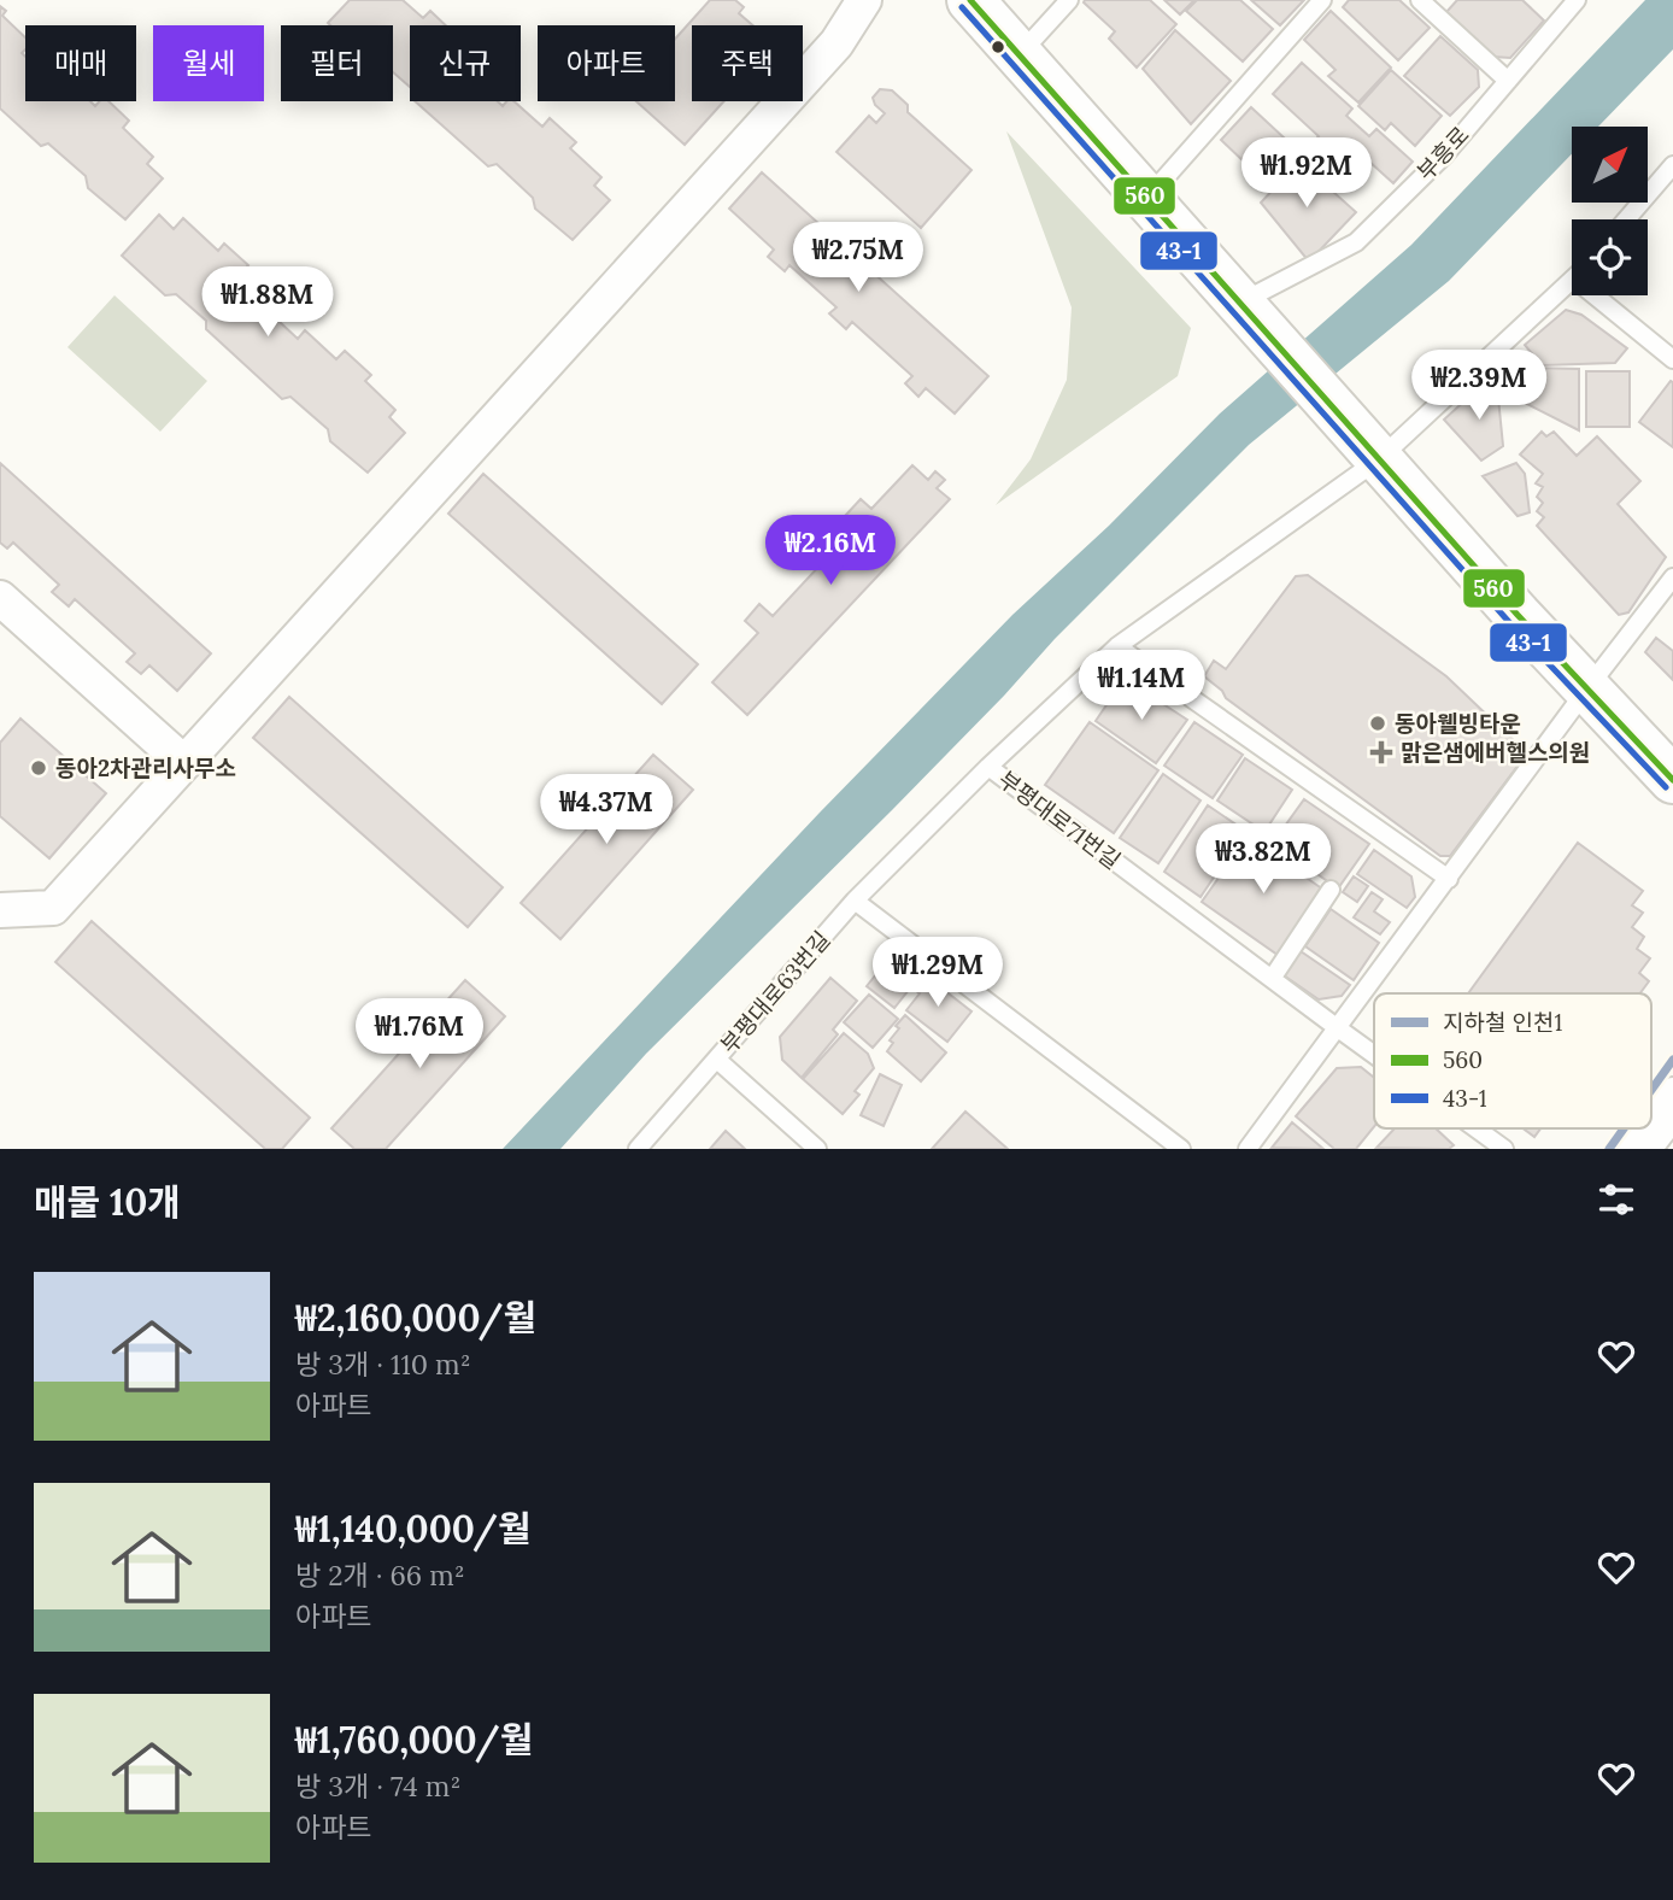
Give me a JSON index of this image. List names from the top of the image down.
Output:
{
  "streets": {
    "lane": ["부흥로", "부평대로71번길", "부평대로63번길"]
  },
  "crossings": [
    ["부평대로71번길", "부평대로63번길"]
  ],
  "places": {
    "other": ["동아웰빙타운", "동아2차관리사무소"],
    "health": ["맑은샘에버헬스의원"]
  },
  "lines": ["transit line 560", "transit line 43-1", "metro line 인천1"],
  "legend": ["지하철 인천1", "560", "43-1"],
  "north": "top right",
  "page": {
    "chip": [
      "매매",
      "월세",
      "필터",
      "신규",
      "아파트",
      "주택"
    ],
    "price": [
      "₩1.92M",
      "₩2.75M",
      "₩1.88M",
      "₩2.39M",
      "₩2.16M",
      "₩1.14M",
      "₩4.37M",
      "₩3.82M",
      "₩1.29M",
      "₩1.76M"
    ],
    "heading": "매물 10개",
    "list": [
      {
        "name": "₩2,160,000/월",
        "note": "방 3개 · 110 m² · 아파트"
      },
      {
        "name": "₩1,140,000/월",
        "note": "방 2개 · 66 m² · 아파트"
      },
      {
        "name": "₩1,760,000/월",
        "note": "방 3개 · 74 m² · 아파트"
      }
    ]
  }
}
